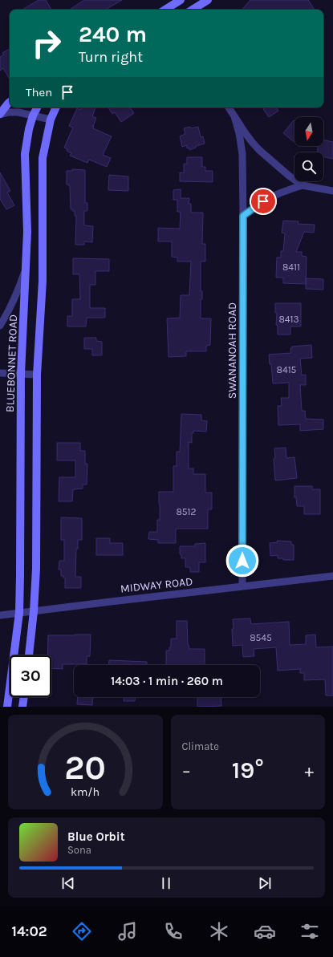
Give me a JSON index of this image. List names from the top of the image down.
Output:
{
  "streets": {
    "main road": ["BLUEBONNET ROAD"],
    "street": ["SWANANOAH ROAD", "MIDWAY ROAD"]
  },
  "crossings": [
    ["SWANANOAH ROAD", "MIDWAY ROAD"],
    ["BLUEBONNET ROAD", "MIDWAY ROAD"]
  ],
  "house_numbers": [
    "8411",
    "8413",
    "8415",
    "8512",
    "8545"
  ],
  "north": "bottom",
  "page": {
    "turn": ["240 m", "Turn right"],
    "then": "Then",
    "limit": "30",
    "trip": "14:03 · 1 min · 260 m",
    "tile": "Climate",
    "heat": ["−", "19°", "+"],
    "song": ["Blue Orbit", "Sona"],
    "tabs": "14:02",
    "gauge": ["20", "km/h"]
  }
}
